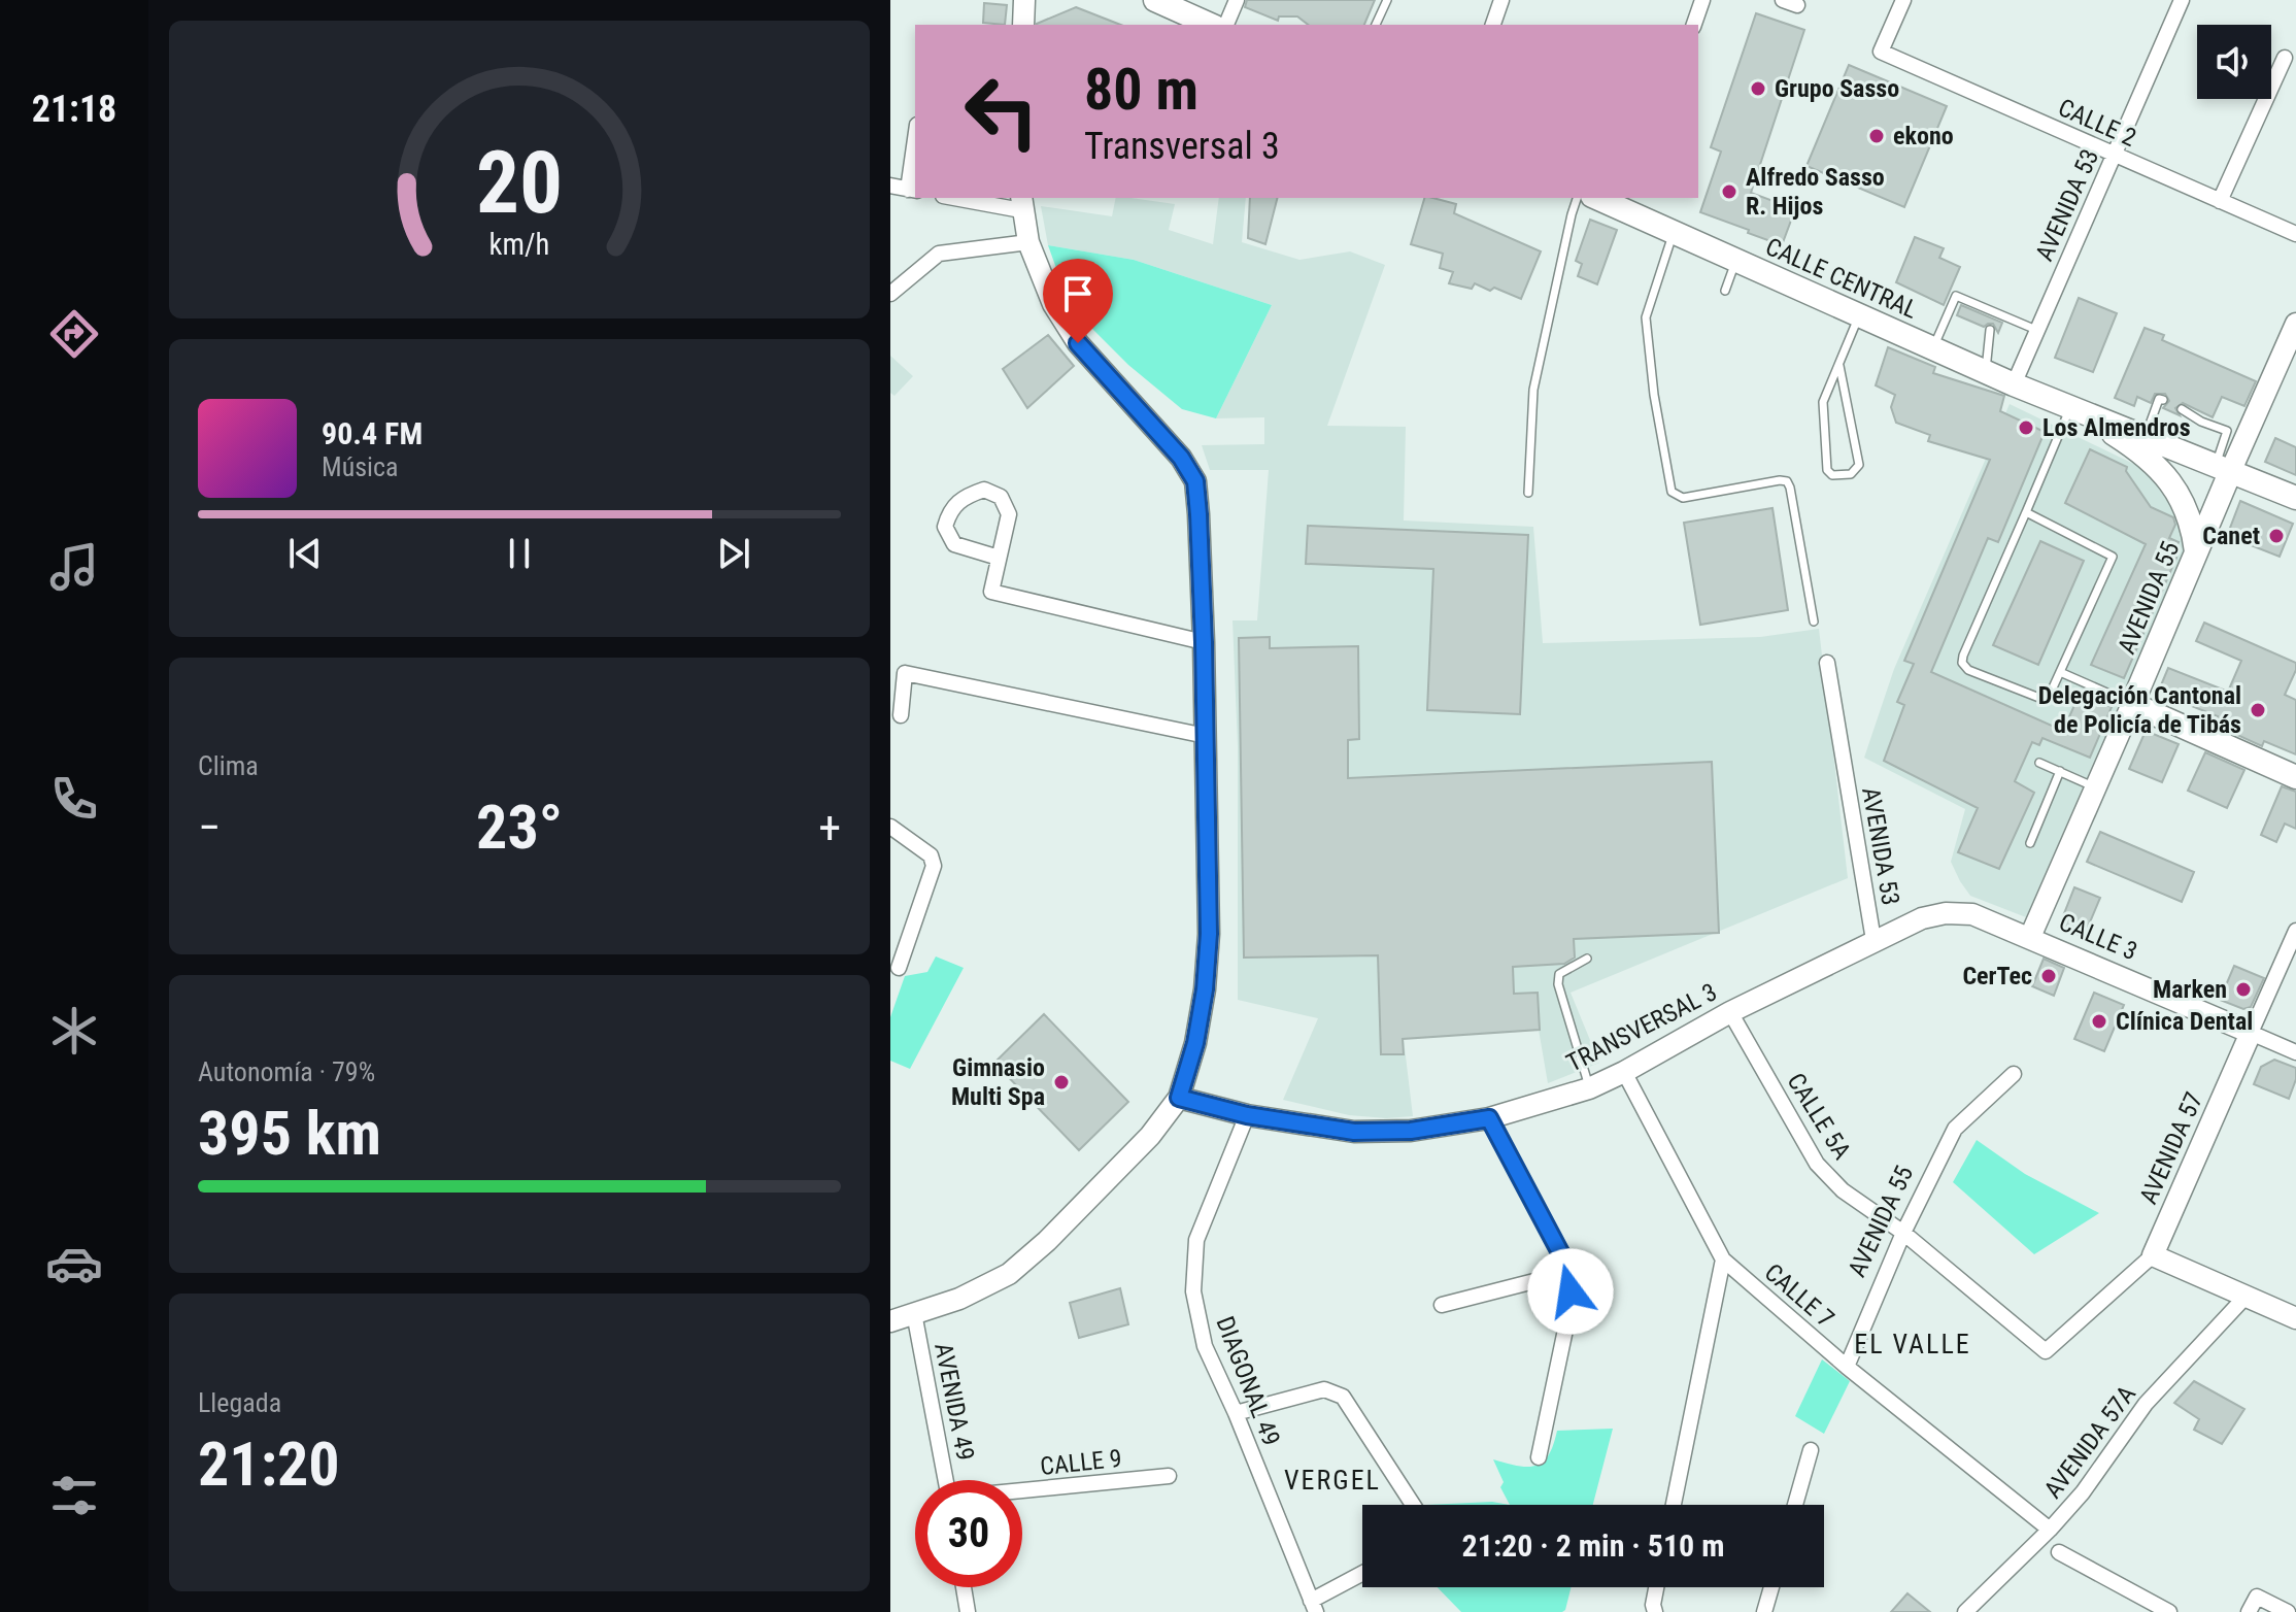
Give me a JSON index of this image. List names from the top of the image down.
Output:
{
  "streets": {
    "main road": ["CALLE CENTRAL", "AVENIDA 55"],
    "street": [
      "CALLE 2",
      "AVENIDA 53",
      "CALLE 3",
      "TRANSVERSAL 3",
      "CALLE 5A",
      "AVENIDA 57",
      "CALLE 7",
      "DIAGONAL 49",
      "AVENIDA 49",
      "AVENIDA 57A",
      "CALLE 9"
    ]
  },
  "crossings": [
    ["CALLE 2", "AVENIDA 53"],
    ["AVENIDA 53", "CALLE CENTRAL"],
    ["AVENIDA 53", "CALLE 3"],
    ["AVENIDA 53", "TRANSVERSAL 3"],
    ["CALLE CENTRAL", "AVENIDA 55"],
    ["AVENIDA 55", "CALLE 3"],
    ["AVENIDA 55", "CALLE 5A"],
    ["AVENIDA 55", "CALLE 7"],
    ["CALLE 3", "TRANSVERSAL 3"],
    ["CALLE 3", "AVENIDA 57"],
    ["TRANSVERSAL 3", "CALLE 5A"],
    ["TRANSVERSAL 3", "CALLE 7"],
    ["TRANSVERSAL 3", "DIAGONAL 49"],
    ["CALLE 5A", "AVENIDA 57"],
    ["CALLE 7", "AVENIDA 57A"]
  ],
  "districts": ["EL VALLE", "VERGEL"],
  "places": [
    "Grupo Sasso",
    "ekono",
    "Alfredo Sasso R. Hijos",
    "Los Almendros",
    "Canet",
    "Delegación Cantonal de Policía de Tibás",
    "CerTec",
    "Marken",
    "Clínica Dental",
    "Gimnasio Multi Spa"
  ],
  "page": {
    "tabs": "21:18",
    "turn": ["80 m", "Transversal 3"],
    "song": ["90.4 FM", "Música"],
    "tile": [
      "Clima",
      ["Autonomía · 79%", "395 km"],
      ["Llegada", "21:20"]
    ],
    "heat": ["−", "23°", "+"],
    "limit": "30",
    "trip": "21:20 · 2 min · 510 m",
    "gauge": ["20", "km/h"]
  }
}
